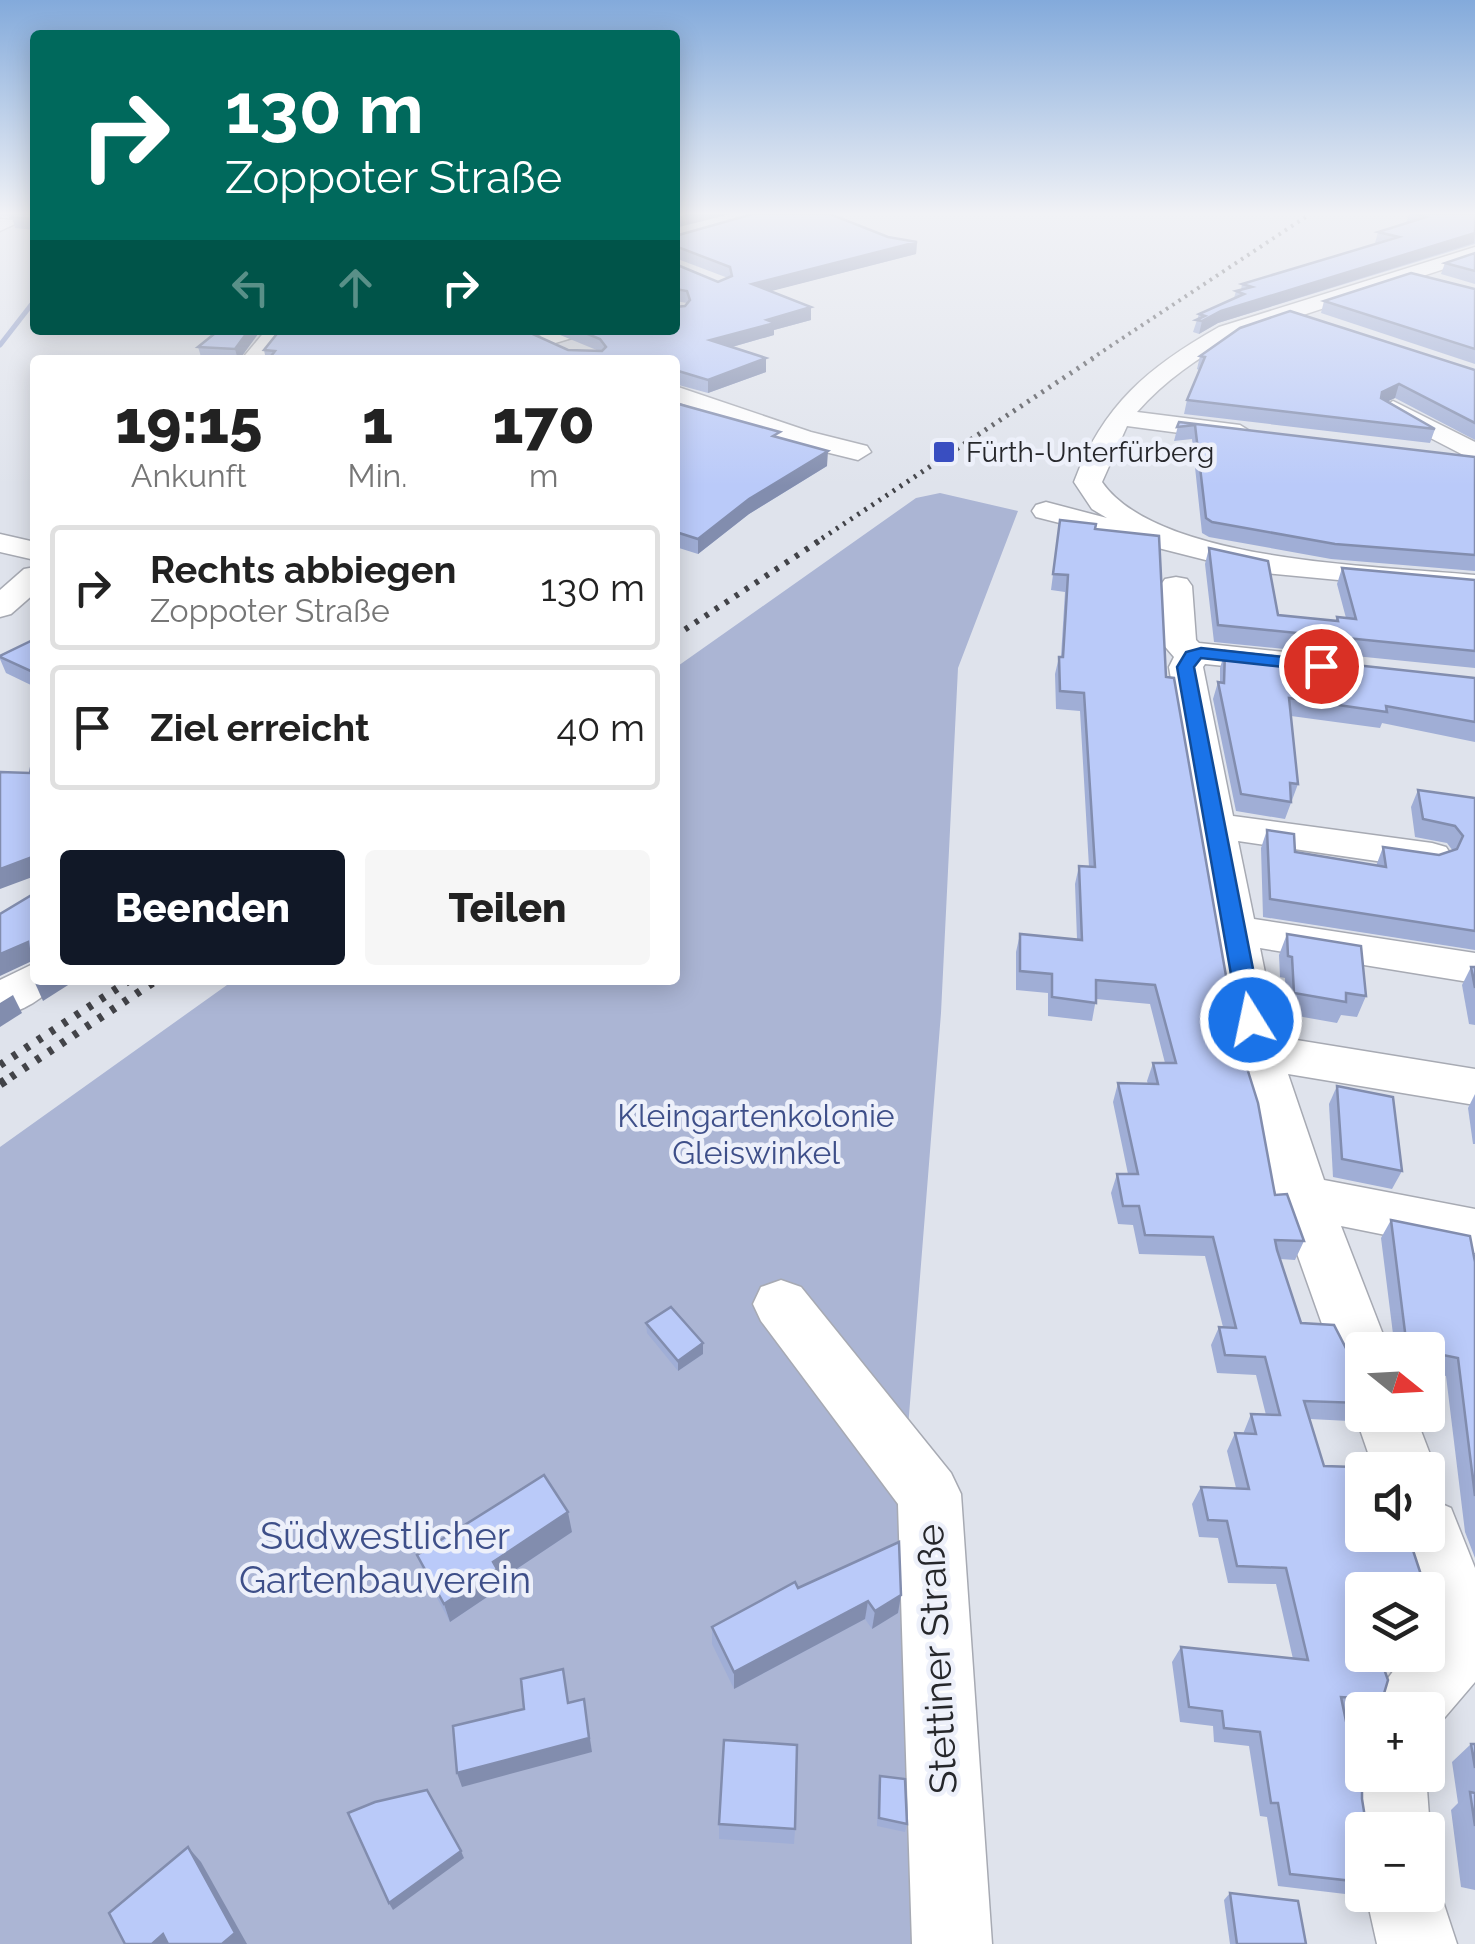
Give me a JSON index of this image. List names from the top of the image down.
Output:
{
  "streets": {
    "street": ["Stettiner Straße"]
  },
  "parks": ["Kleingartenkolonie Gleiswinkel", "Südwestlicher Gartenbauverein"],
  "places": {
    "transit": ["Fürth-Unterfürberg"]
  },
  "north": "right",
  "page": {
    "turn": ["130 m", "Zoppoter Straße"],
    "eta": [
      "19:15",
      "Ankunft",
      "1",
      "Min.",
      "170",
      "m"
    ],
    "list": [
      {
        "name": "Rechts abbiegen",
        "note": "Zoppoter Straße",
        "value": "130 m"
      },
      {
        "name": "Ziel erreicht",
        "value": "40 m"
      }
    ],
    "buttons": ["Beenden", "Teilen"],
    "map_buttons": ["+", "−"]
  }
}
